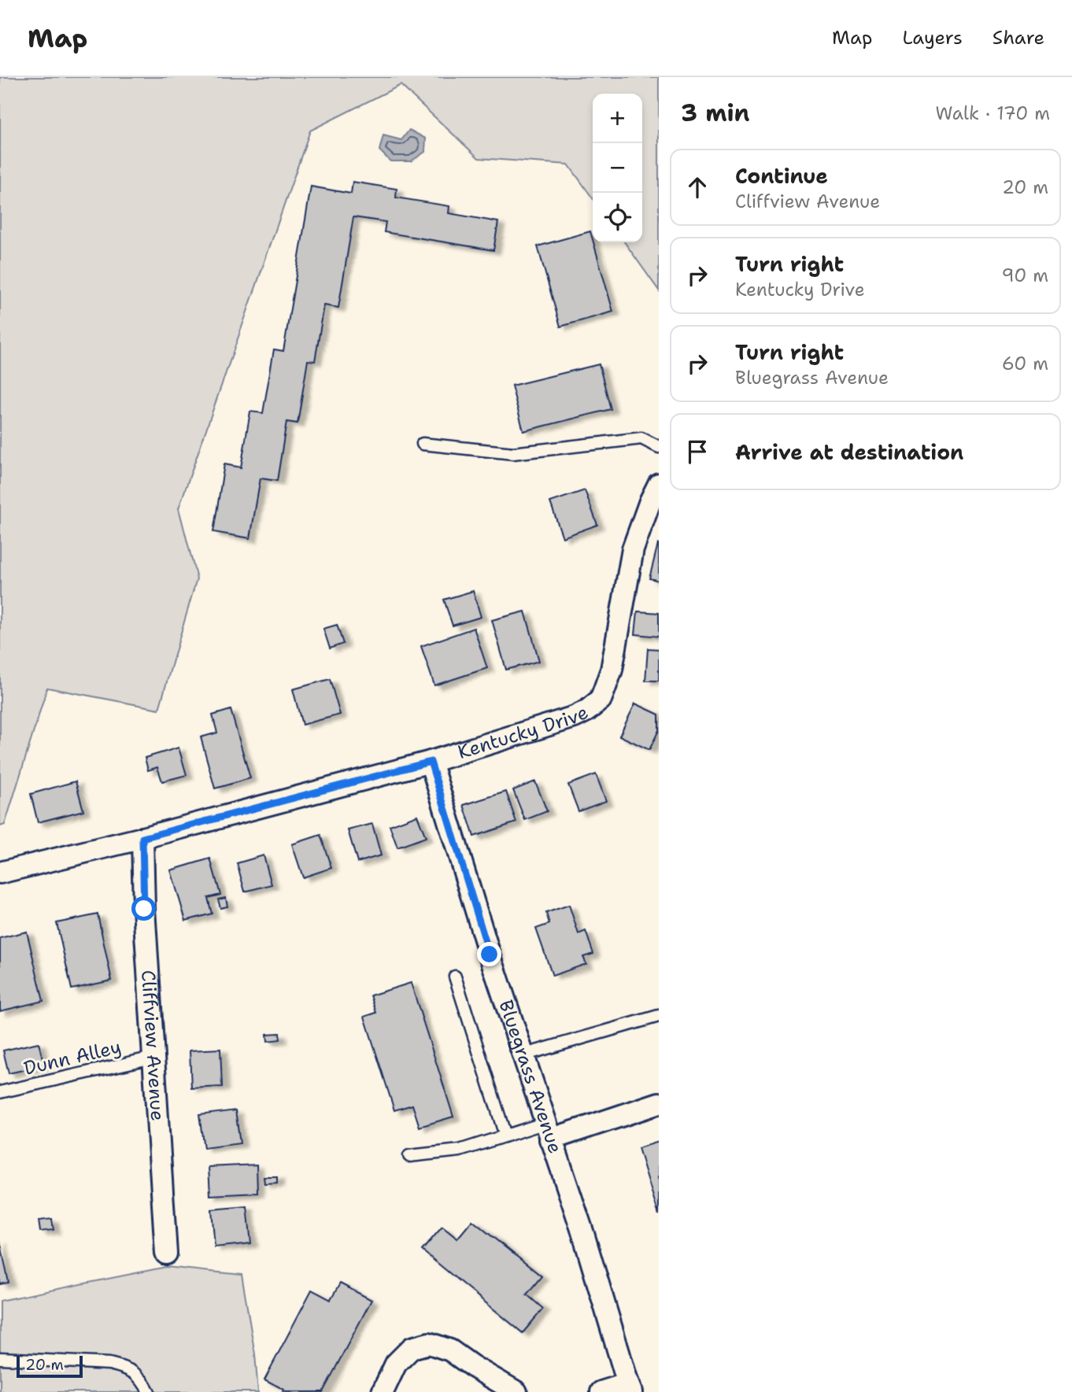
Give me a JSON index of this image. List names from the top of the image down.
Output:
{
  "streets": {
    "street": ["Kentucky Drive", "Cliffview Avenue", "Bluegrass Avenue"],
    "lane": ["Dunn Alley"]
  },
  "crossings": [
    ["Kentucky Drive", "Cliffview Avenue"],
    ["Kentucky Drive", "Bluegrass Avenue"],
    ["Cliffview Avenue", "Dunn Alley"]
  ],
  "scale_bar": "20 m",
  "page": {
    "header": "Map",
    "nav": ["Map", "Layers", "Share"],
    "heading": ["3 min", "Walk · 170 m"],
    "map_buttons": ["+", "−"],
    "list": [
      ["Continue", "Cliffview Avenue", "20 m"],
      ["Turn right", "Kentucky Drive", "90 m"],
      ["Turn right", "Bluegrass Avenue", "60 m"],
      "Arrive at destination"
    ],
    "scale": "20 m"
  }
}
